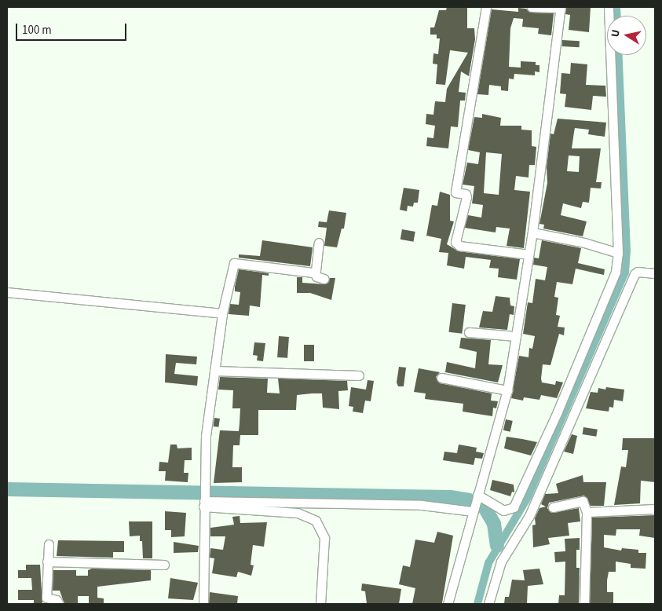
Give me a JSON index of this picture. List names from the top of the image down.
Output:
{
  "scale_bar": "100 m",
  "north": "left"
}
